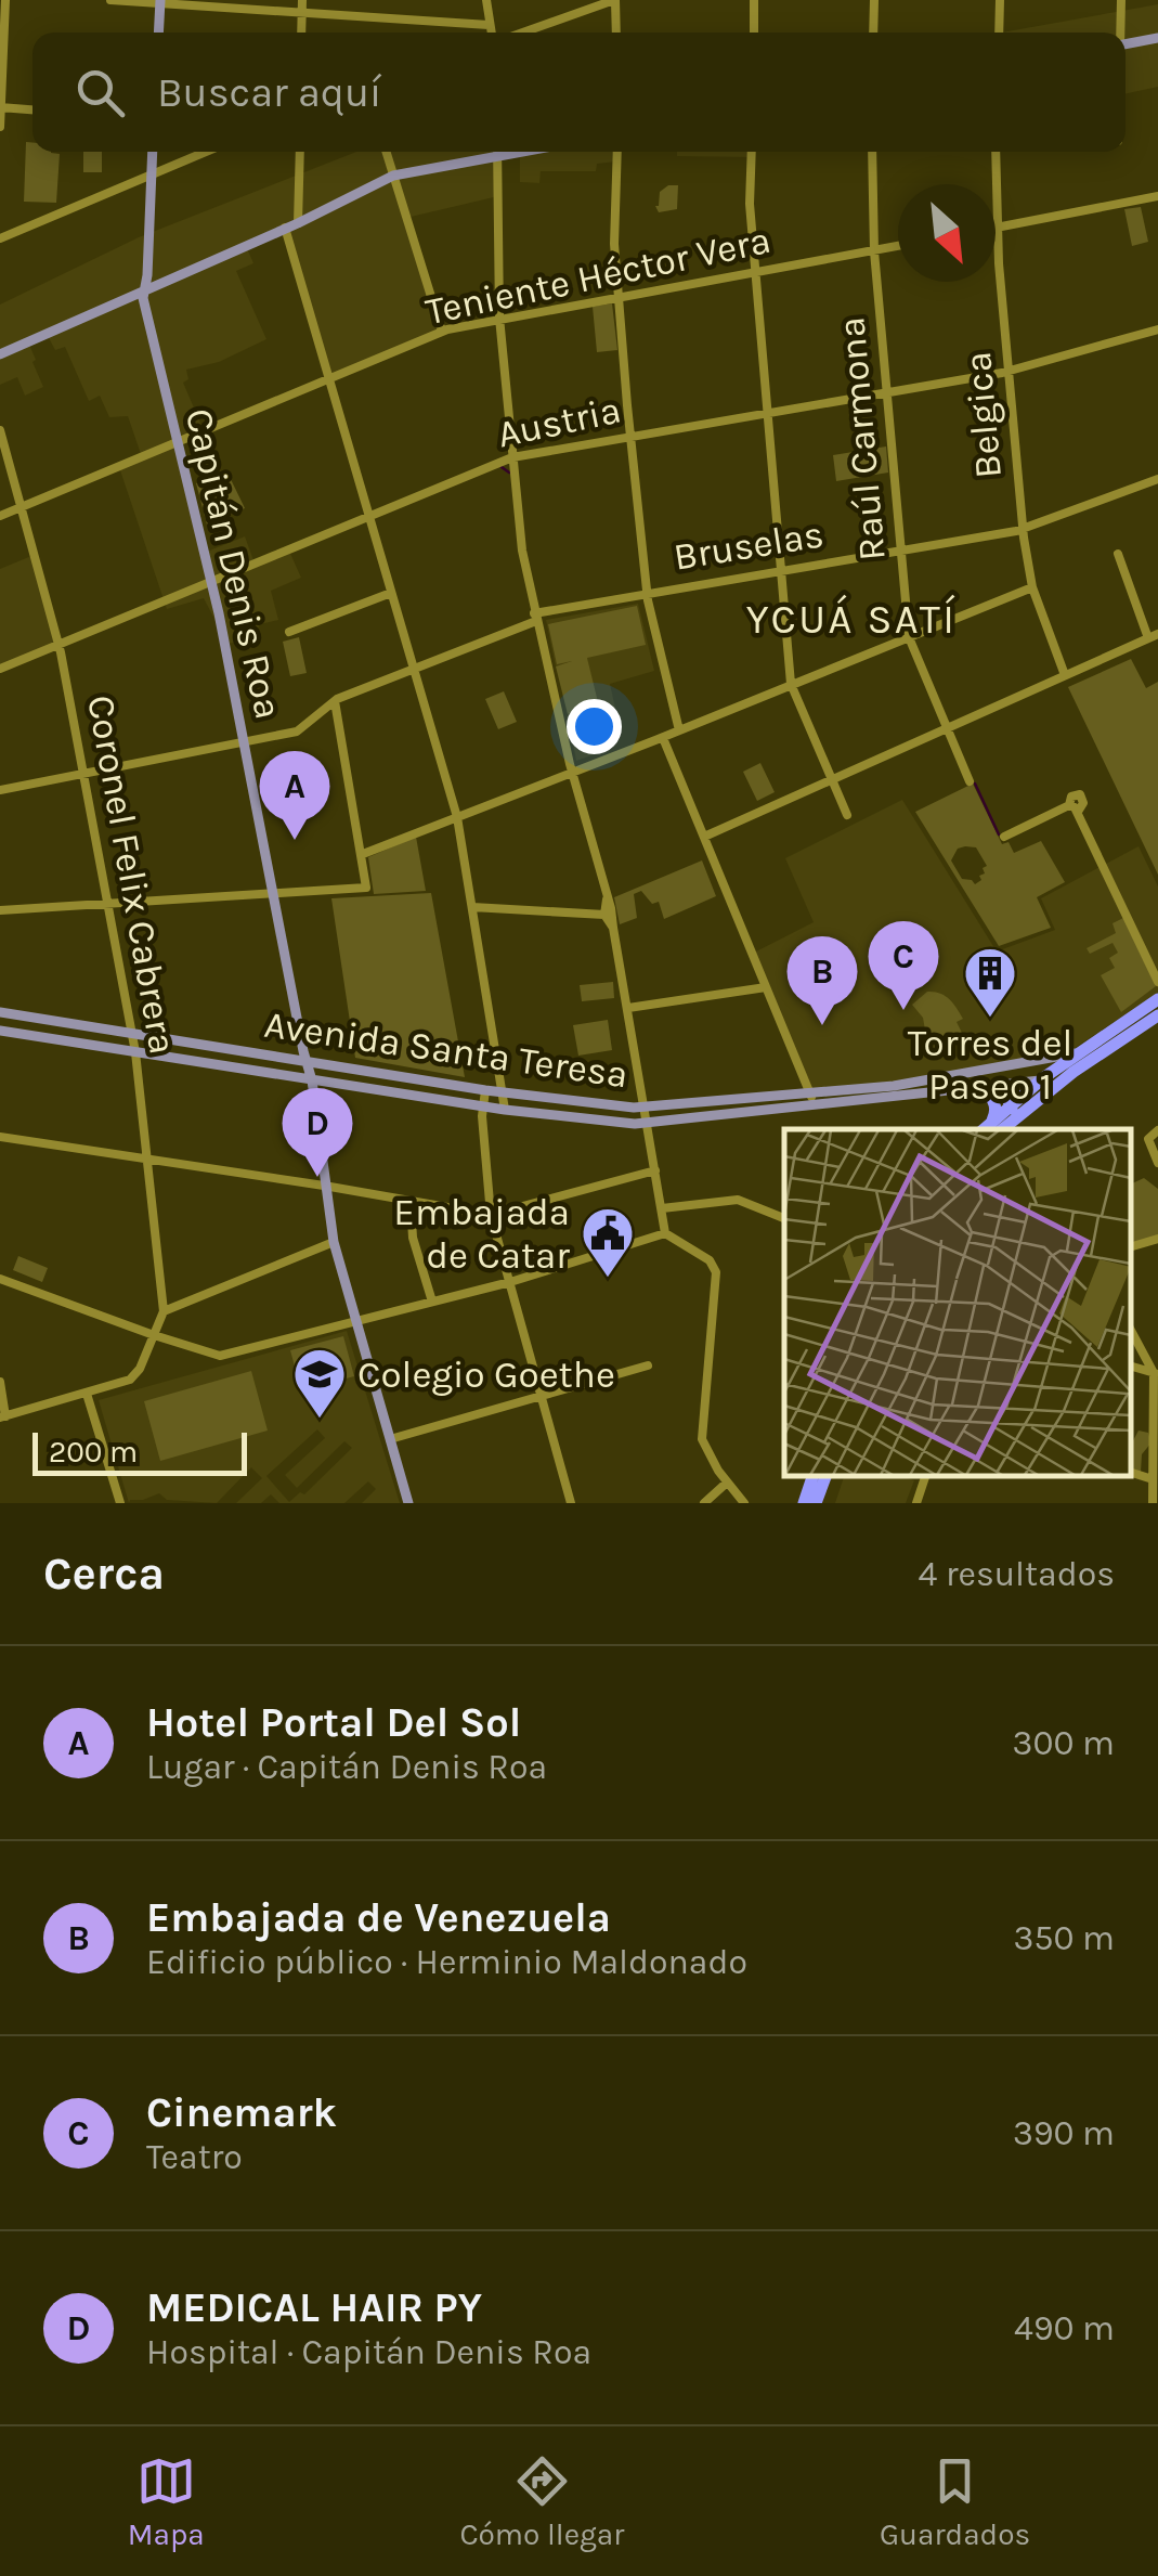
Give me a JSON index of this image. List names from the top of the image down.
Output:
{
  "streets": {
    "main road": ["Capitán Denis Roa", "Avenida Santa Teresa"],
    "street": [
      "Teniente Héctor Vera",
      "Belgica",
      "Austria",
      "Raúl Carmona",
      "Bruselas",
      "Coronel Felix Cabrera"
    ]
  },
  "crossings": [
    ["Teniente Héctor Vera", "Raúl Carmona"],
    ["Teniente Héctor Vera", "Capitán Denis Roa"],
    ["Teniente Héctor Vera", "Coronel Felix Cabrera"],
    ["Belgica", "Austria"],
    ["Belgica", "Bruselas"],
    ["Austria", "Raúl Carmona"],
    ["Austria", "Capitán Denis Roa"],
    ["Austria", "Coronel Felix Cabrera"],
    ["Raúl Carmona", "Bruselas"],
    ["Bruselas", "Capitán Denis Roa"],
    ["Bruselas", "Coronel Felix Cabrera"],
    ["Capitán Denis Roa", "Avenida Santa Teresa"],
    ["Coronel Felix Cabrera", "Avenida Santa Teresa"]
  ],
  "districts": ["YCUÁ SATÍ"],
  "places": {
    "building": ["Torres del Paseo 1"],
    "public building": ["Embajada de Catar"],
    "school or university": ["Colegio Goethe"]
  },
  "scale_bar": "200 m",
  "north": "bottom right",
  "page": {
    "search": "Buscar aquí",
    "pins": [
      "A",
      "C",
      "B",
      "D"
    ],
    "scale": "200 m",
    "heading": ["Cerca", "4 resultados"],
    "list": [
      {
        "mark": "A",
        "name": "Hotel Portal Del Sol",
        "note": "Lugar · Capitán Denis Roa",
        "value": "300 m"
      },
      {
        "mark": "B",
        "name": "Embajada de Venezuela",
        "note": "Edificio público · Herminio Maldonado",
        "value": "350 m"
      },
      {
        "mark": "C",
        "name": "Cinemark",
        "note": "Teatro",
        "value": "390 m"
      },
      {
        "mark": "D",
        "name": "MEDICAL HAIR PY",
        "note": "Hospital · Capitán Denis Roa",
        "value": "490 m"
      }
    ],
    "nav": ["Mapa", "Cómo llegar", "Guardados"]
  }
}
